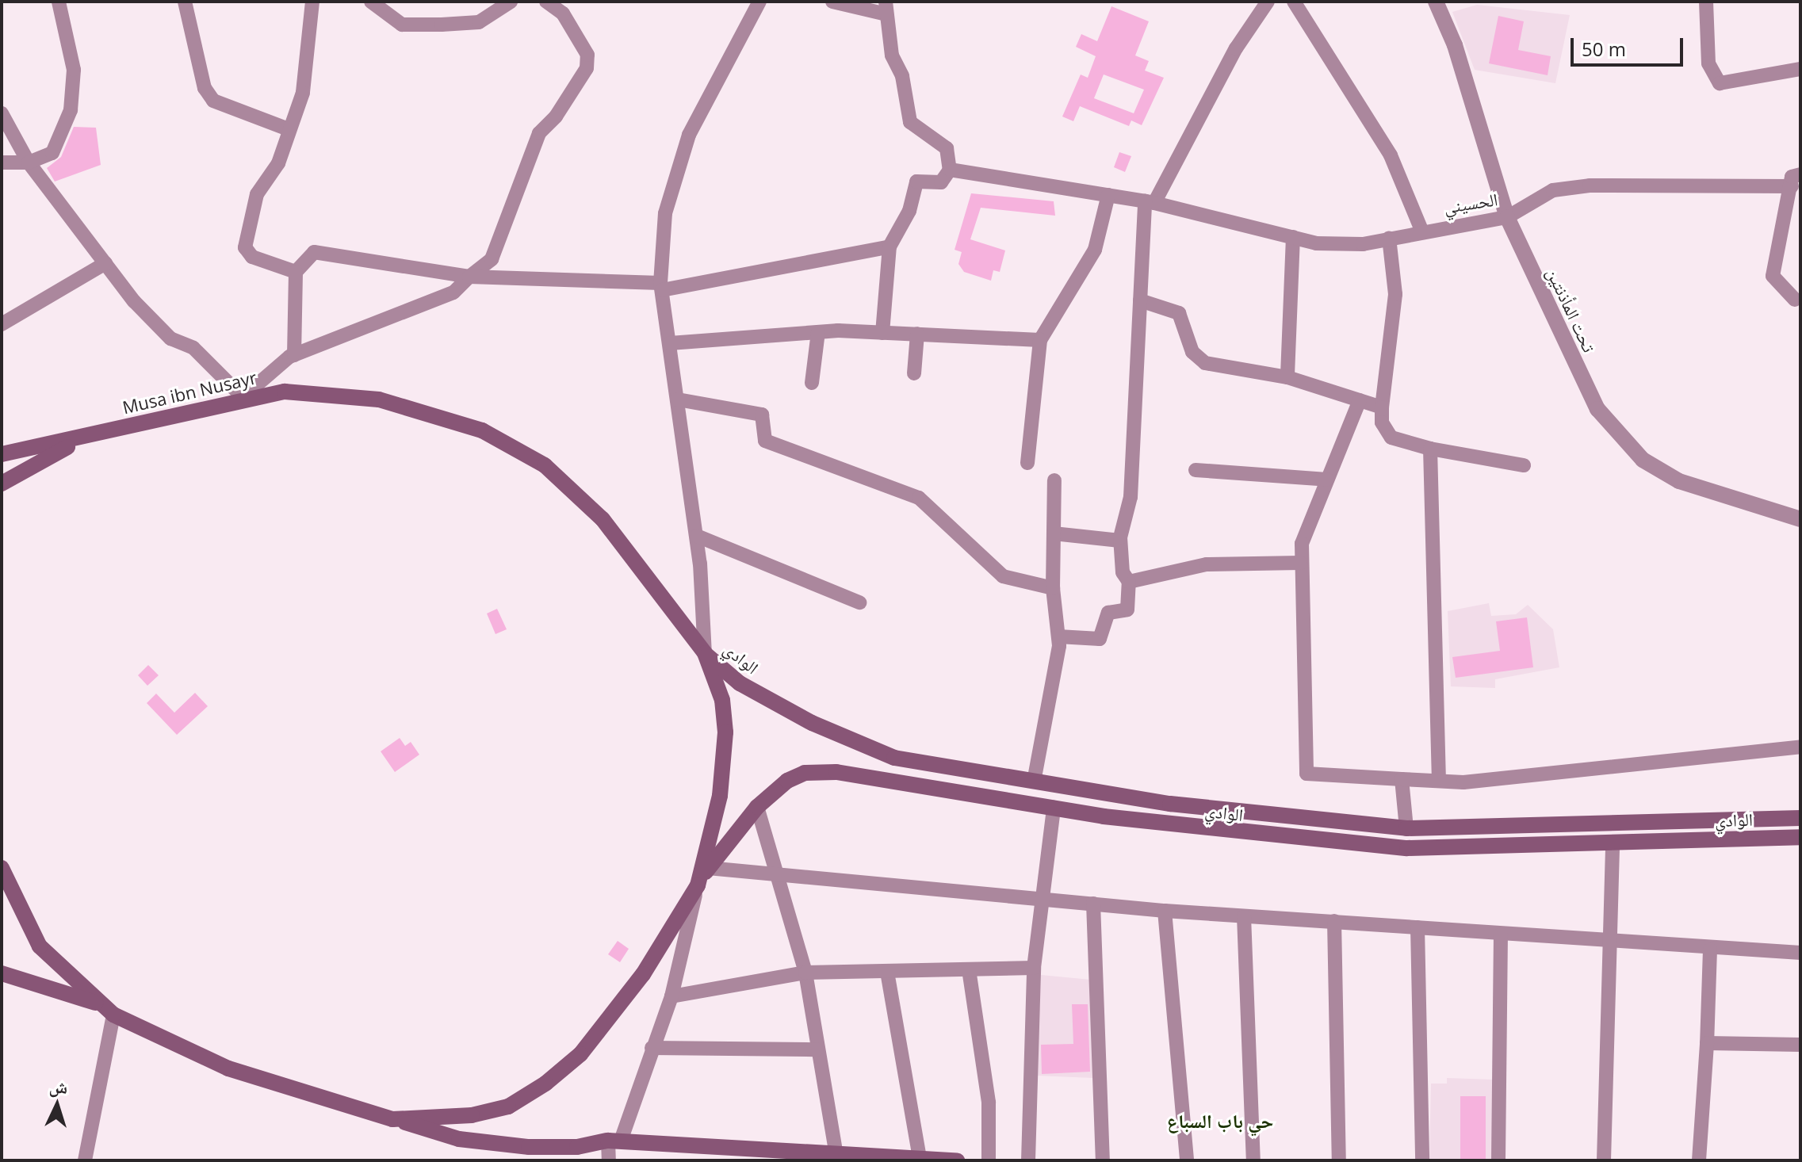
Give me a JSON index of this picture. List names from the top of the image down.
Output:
{
  "streets": {
    "main road": ["Musa ibn Nusayr", "الوادي"],
    "street": ["الحسيني", "تحت المأذنتين"]
  },
  "crossings": [
    ["الحسيني", "تحت المأذنتين"],
    ["Musa ibn Nusayr", "الوادي"]
  ],
  "districts": ["حي باب السباع"],
  "scale_bar": "50 m",
  "north": "top"
}
